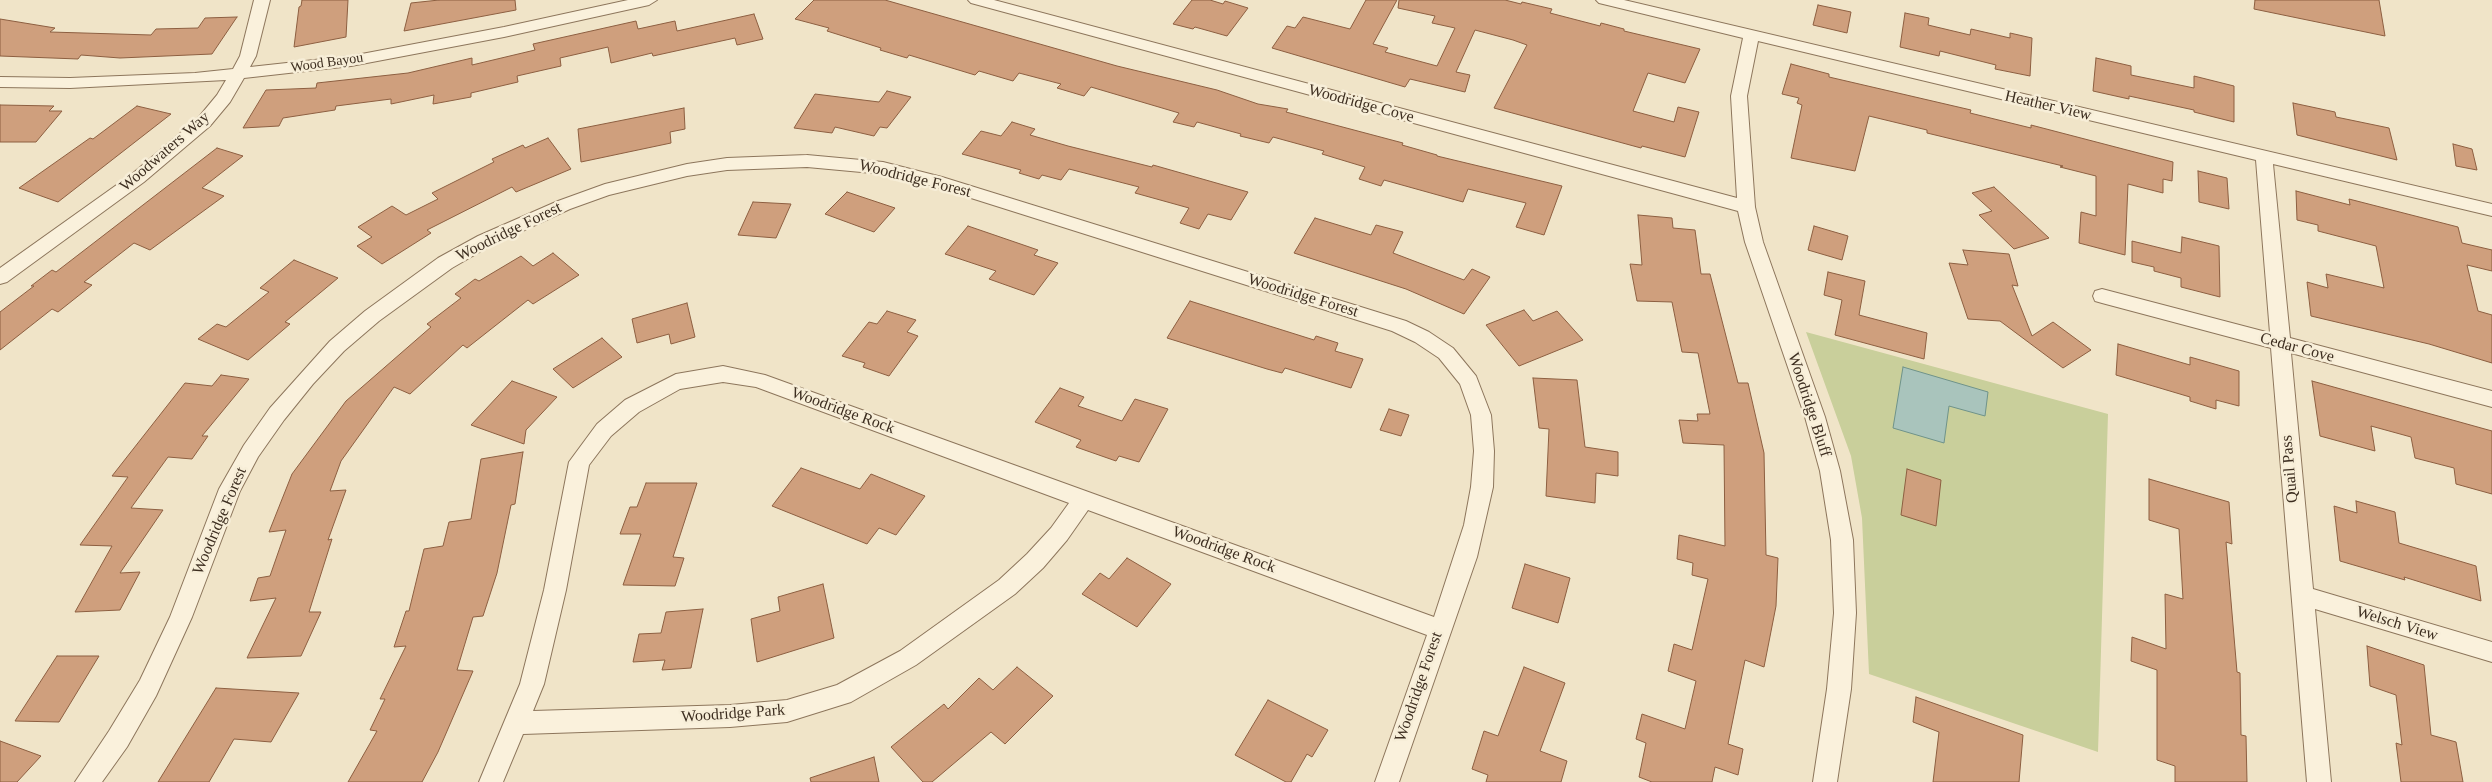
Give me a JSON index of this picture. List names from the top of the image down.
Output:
{
  "streets": {
    "street": [
      "Wood Bayou",
      "Woodridge Cove",
      "Heather View",
      "Woodwaters Way",
      "Woodridge Forest",
      "Cedar Cove",
      "Woodridge Bluff",
      "Woodridge Rock",
      "Quail Pass",
      "Welsch View",
      "Woodridge Park"
    ]
  },
  "crossings": [
    ["Wood Bayou", "Woodwaters Way"],
    ["Woodridge Cove", "Woodridge Bluff"],
    ["Heather View", "Woodridge Bluff"],
    ["Heather View", "Quail Pass"],
    ["Woodridge Forest", "Woodridge Rock"],
    ["Cedar Cove", "Quail Pass"],
    ["Woodridge Rock", "Woodridge Park"],
    ["Quail Pass", "Welsch View"]
  ]
}
